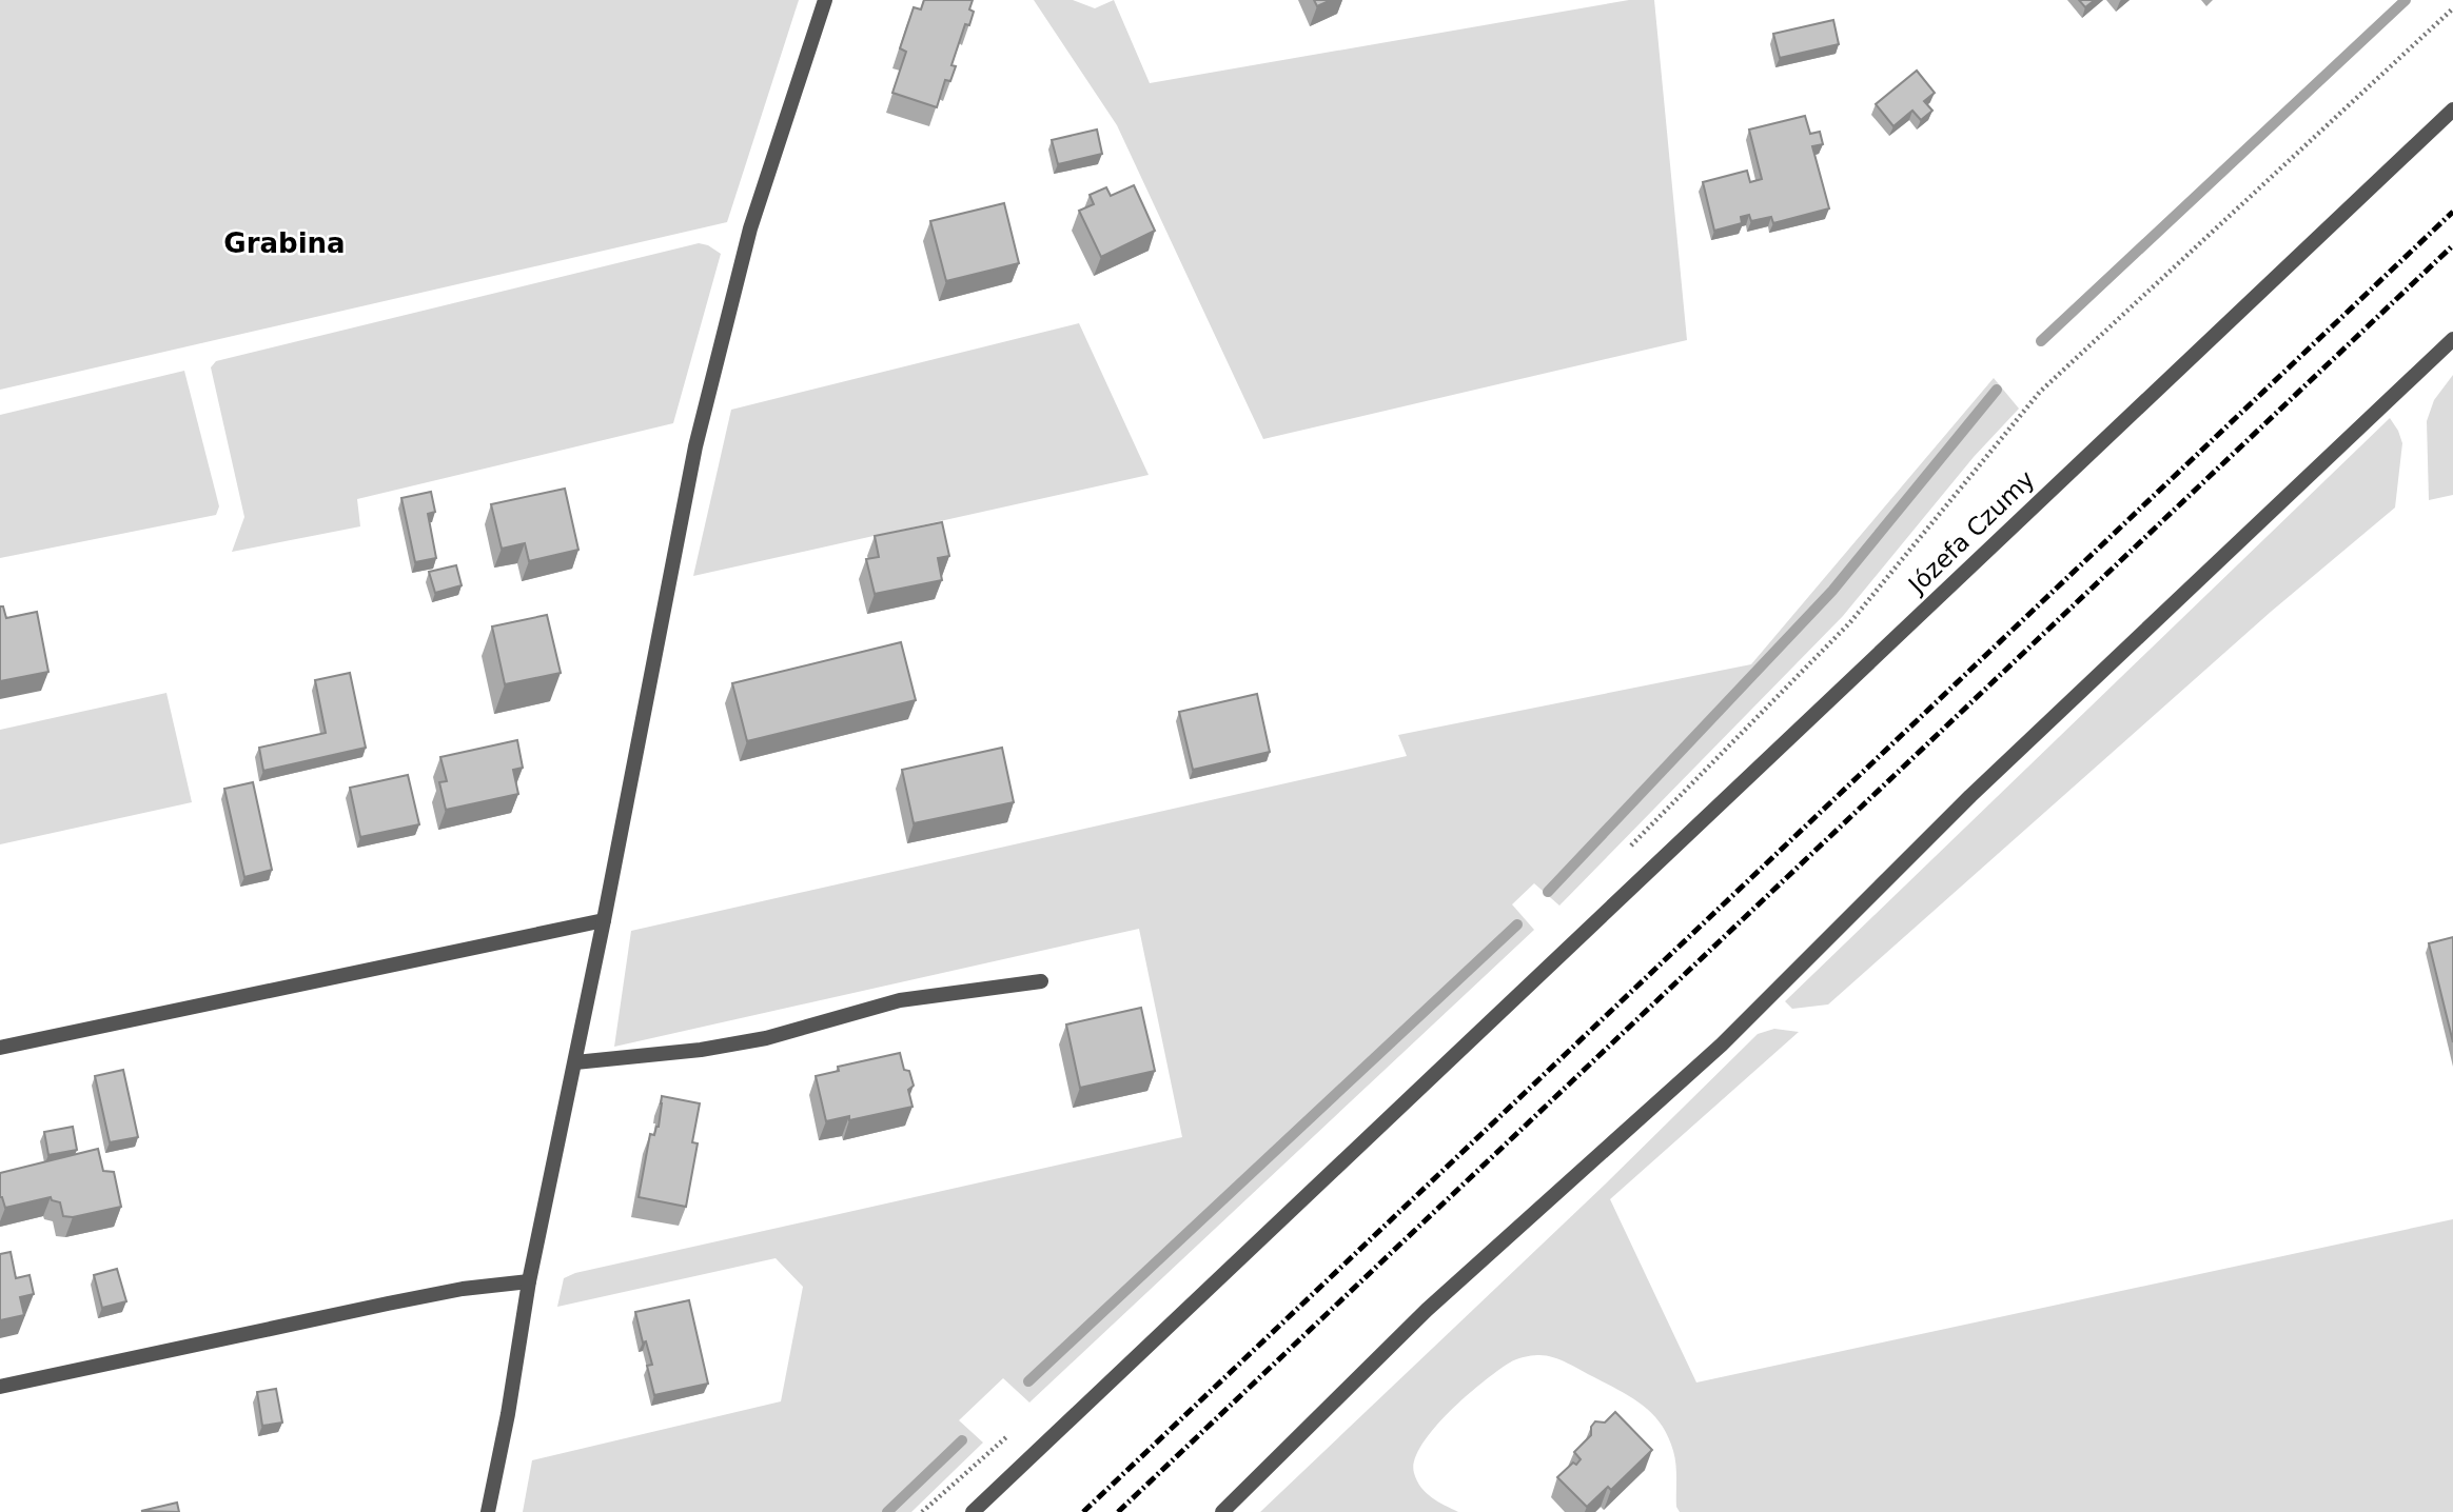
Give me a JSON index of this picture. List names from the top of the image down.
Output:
{
  "streets": {
    "street": ["Józefa Czumy"]
  },
  "districts": ["Grabina"]
}
